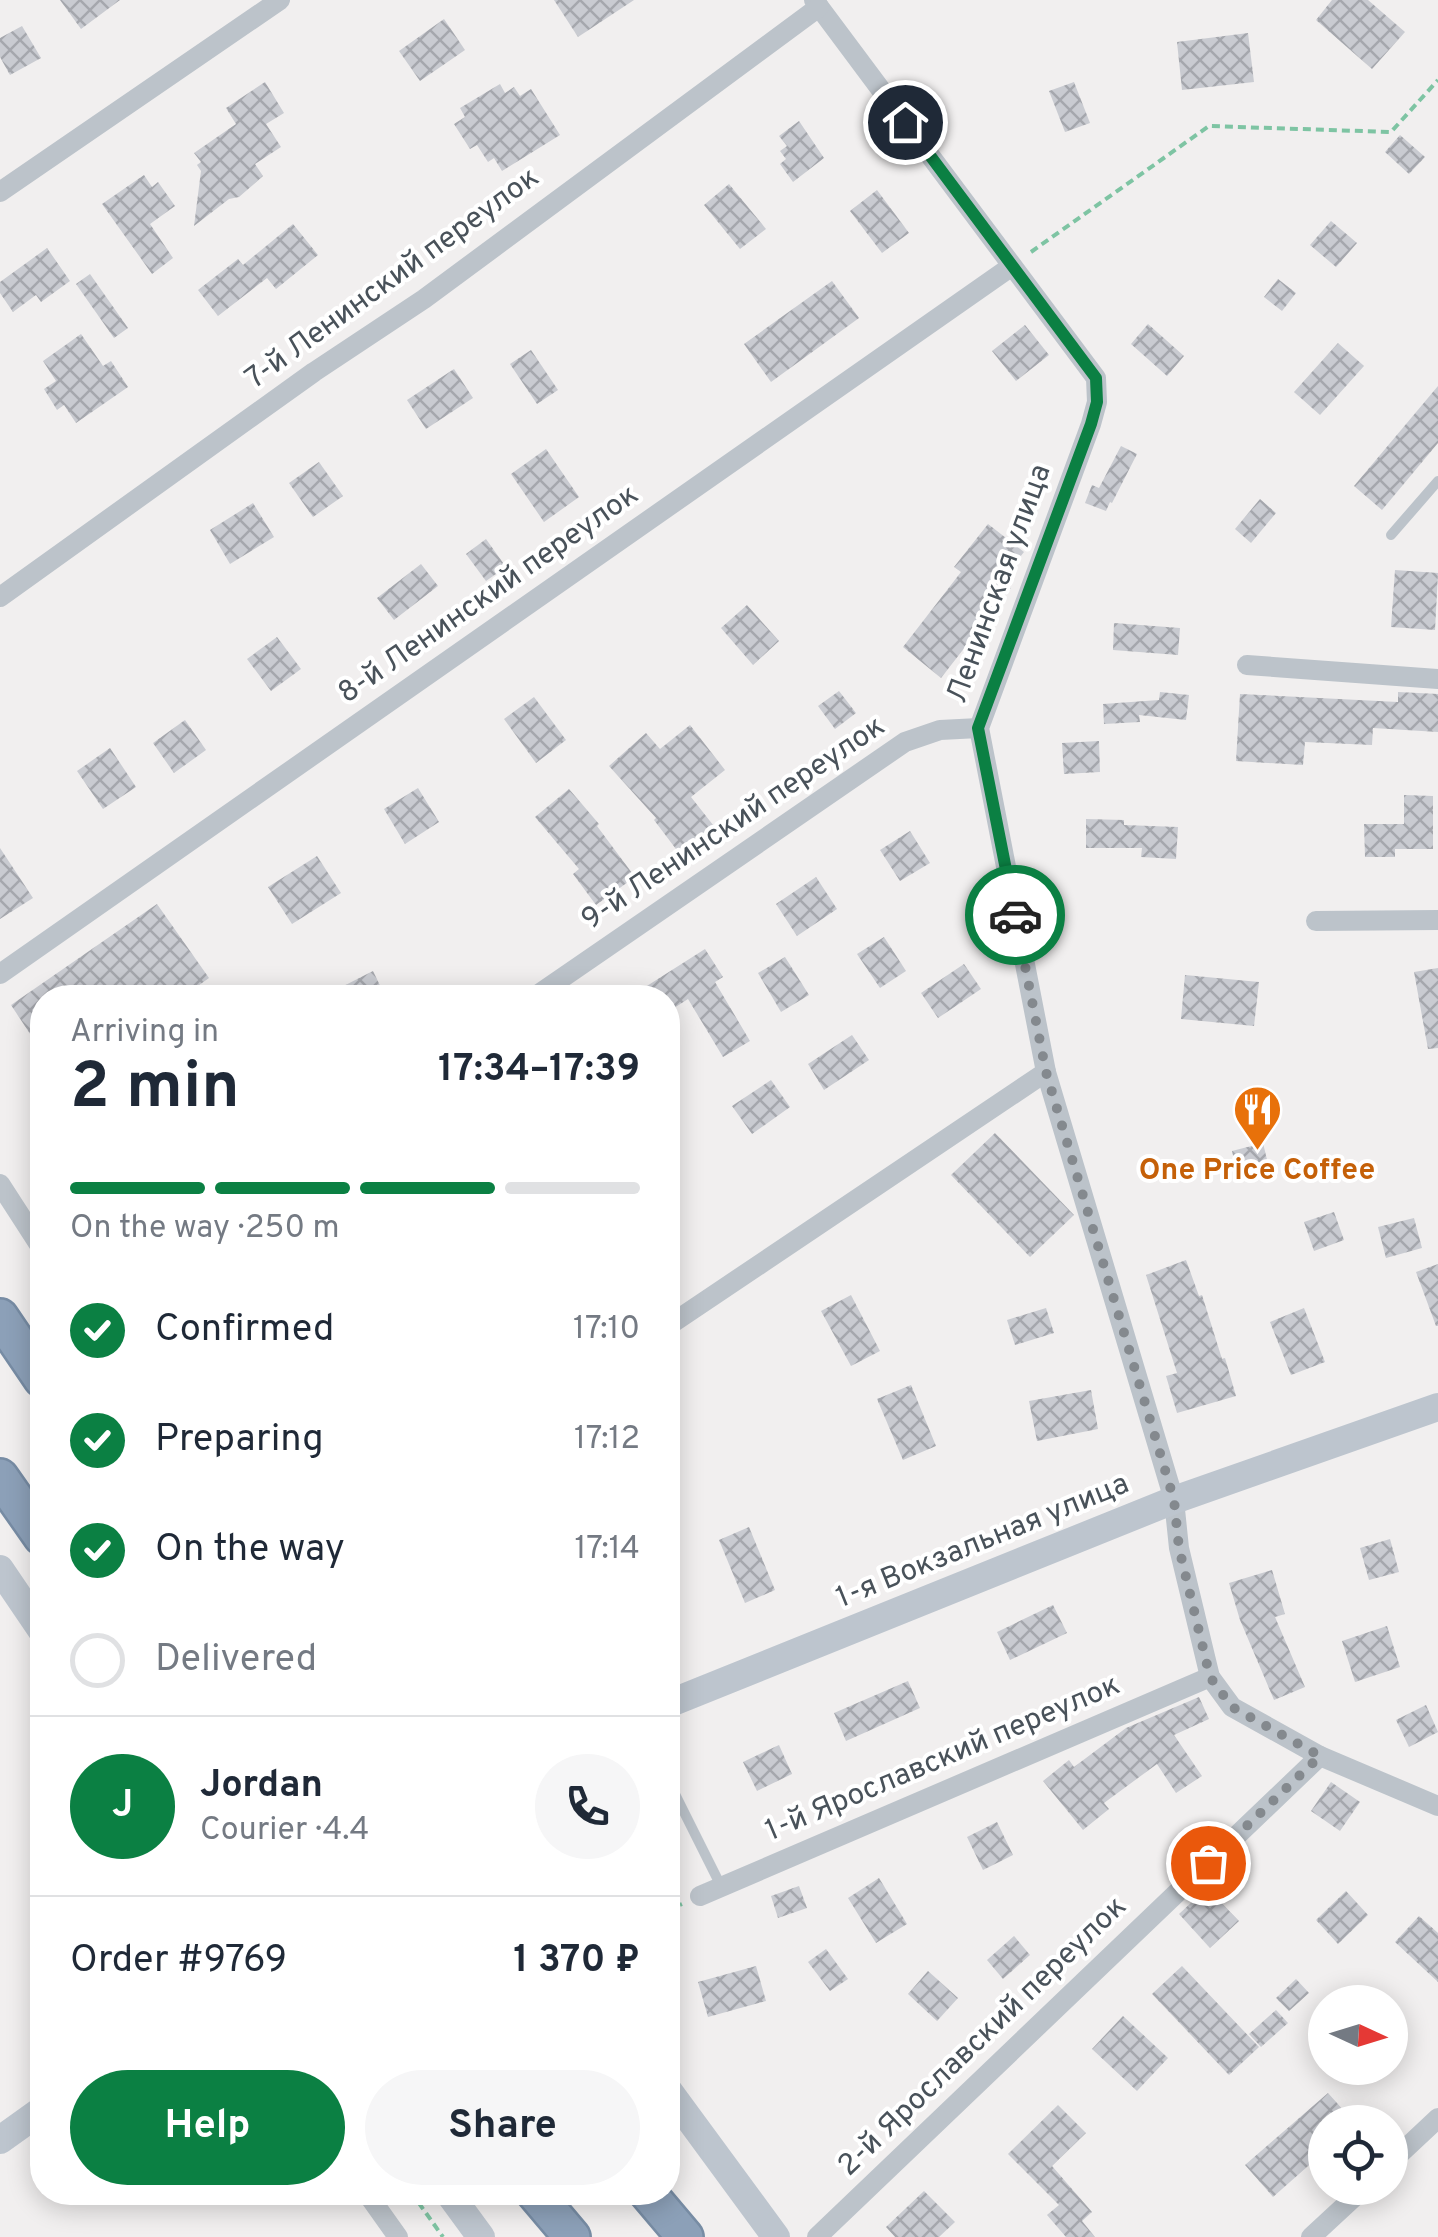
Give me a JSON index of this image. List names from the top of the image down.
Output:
{
  "streets": {
    "street": [
      "7-й Ленинский переулок",
      "Ленинская улица",
      "8-й Ленинский переулок",
      "9-й Ленинский переулок",
      "1-я Вокзальная улица",
      "1-й Ярославский переулок",
      "2-й Ярославский переулок"
    ]
  },
  "crossings": [
    ["7-й Ленинский переулок", "Ленинская улица"],
    ["Ленинская улица", "8-й Ленинский переулок"],
    ["Ленинская улица", "9-й Ленинский переулок"],
    ["Ленинская улица", "1-я Вокзальная улица"],
    ["Ленинская улица", "1-й Ярославский переулок"]
  ],
  "places": {
    "restaurant": ["One Price Coffee"]
  },
  "north": "right",
  "page": {
    "heading": ["2 min", "Arriving in", "17:34–17:39"],
    "panel": [
      "Jordan",
      "Courier · 4.4",
      "Order #9769",
      "1 370 ₽"
    ],
    "bar": "On the way · 250 m",
    "list": [
      ["Confirmed", "17:10"],
      ["Preparing", "17:12"],
      ["On the way", "17:14"],
      "Delivered"
    ],
    "round": "J",
    "buttons": ["Help", "Share"]
  }
}
